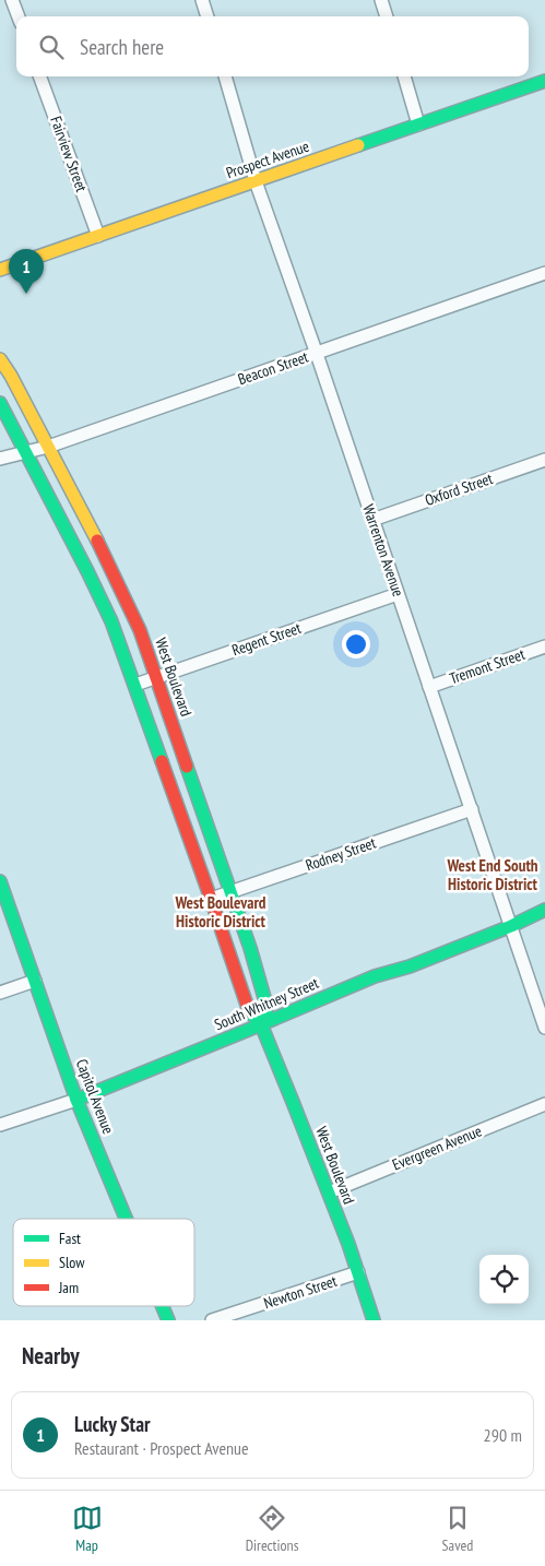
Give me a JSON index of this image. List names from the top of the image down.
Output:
{
  "streets": {
    "main road": [
      "Prospect Avenue",
      "West Boulevard",
      "South Whitney Street",
      "Capitol Avenue"
    ],
    "street": [
      "Fairview Street",
      "Beacon Street",
      "Oxford Street",
      "Warrenton Avenue",
      "Regent Street",
      "Tremont Street",
      "Rodney Street",
      "Evergreen Avenue",
      "Newton Street"
    ]
  },
  "crossings": [
    ["Fairview Street", "Prospect Avenue"],
    ["Prospect Avenue", "Warrenton Avenue"],
    ["Beacon Street", "Warrenton Avenue"],
    ["Beacon Street", "West Boulevard"],
    ["Oxford Street", "Warrenton Avenue"],
    ["Warrenton Avenue", "Regent Street"],
    ["Warrenton Avenue", "Tremont Street"],
    ["Warrenton Avenue", "Rodney Street"],
    ["Warrenton Avenue", "South Whitney Street"],
    ["Regent Street", "West Boulevard"],
    ["West Boulevard", "Rodney Street"],
    ["West Boulevard", "South Whitney Street"],
    ["West Boulevard", "Evergreen Avenue"],
    ["West Boulevard", "Newton Street"],
    ["South Whitney Street", "Capitol Avenue"]
  ],
  "districts": ["West End South Historic District", "West Boulevard Historic District"],
  "legend": ["Fast", "Slow", "Jam"],
  "page": {
    "search": "Search here",
    "pins": "1",
    "heading": "Nearby",
    "list": [
      {
        "mark": "1",
        "name": "Lucky Star",
        "note": "Restaurant · Prospect Avenue",
        "value": "290 m"
      }
    ],
    "nav": ["Map", "Directions", "Saved"]
  }
}
